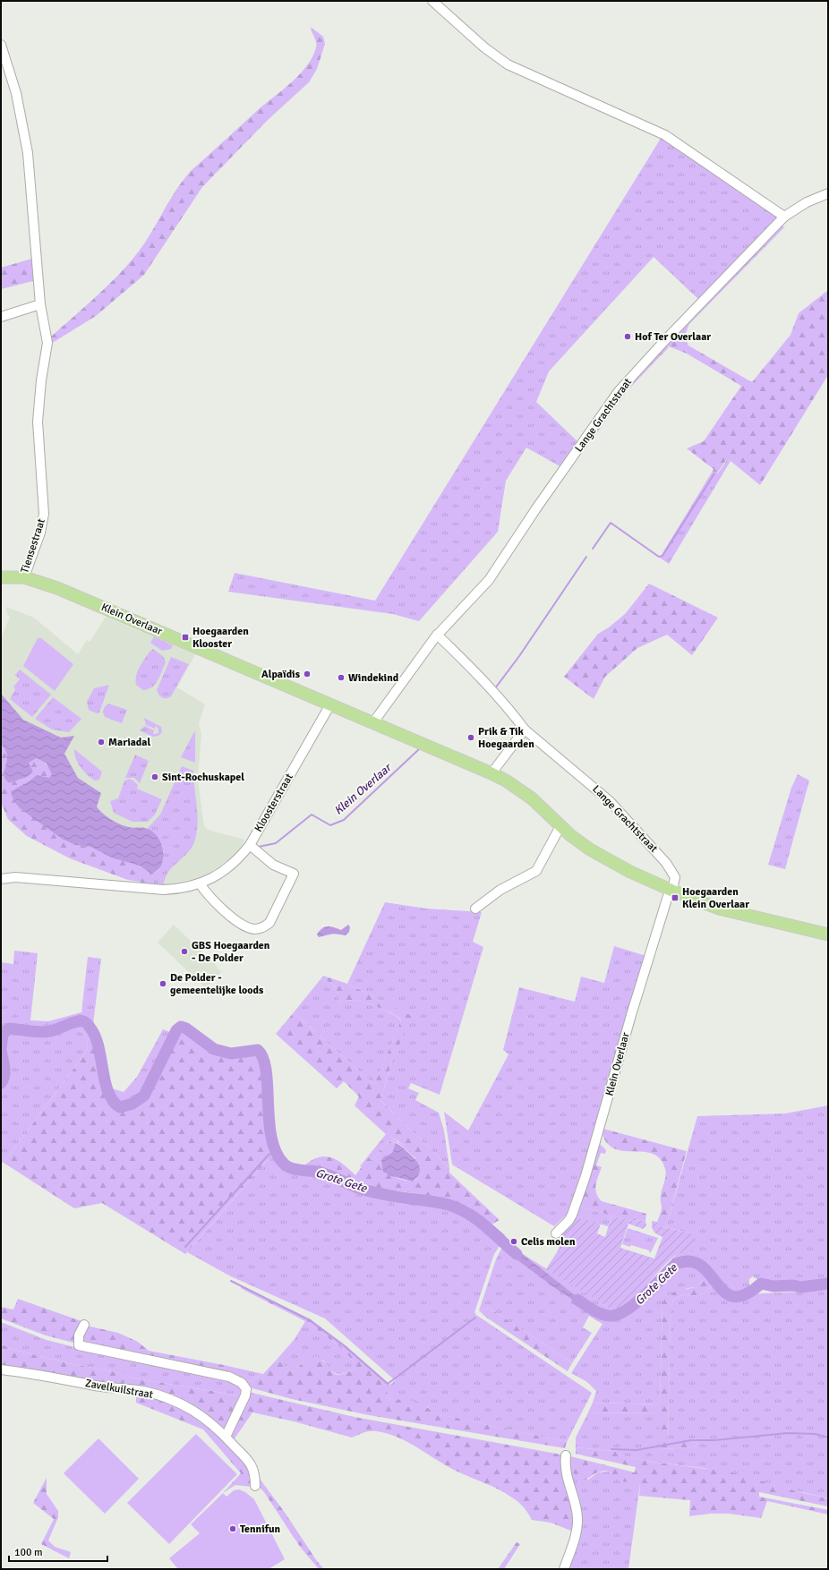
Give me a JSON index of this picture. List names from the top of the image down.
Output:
{
  "streets": {
    "main road": ["Tiensestraat", "Klein Overlaar"],
    "street": ["Lange Grachtstraat", "Kloosterstraat", "Zavelkuilstraat"]
  },
  "crossings": [
    ["Lange Grachtstraat", "Klein Overlaar"],
    ["Tiensestraat", "Klein Overlaar"],
    ["Klein Overlaar", "Kloosterstraat"]
  ],
  "water": ["Klein Overlaar", "Grote Gete"],
  "places": {
    "other": [
      "Hof Ter Overlaar",
      "Alpaïdis",
      "Windekind",
      "Prik & Tik Hoegaarden",
      "Mariadal",
      "Sint-Rochuskapel",
      "GBS Hoegaarden - De Polder",
      "De Polder - gemeentelijke loods",
      "Celis molen",
      "Tennifun"
    ],
    "transit": ["Hoegaarden Klooster", "Hoegaarden Klein Overlaar"]
  },
  "scale_bar": "100 m"
}
